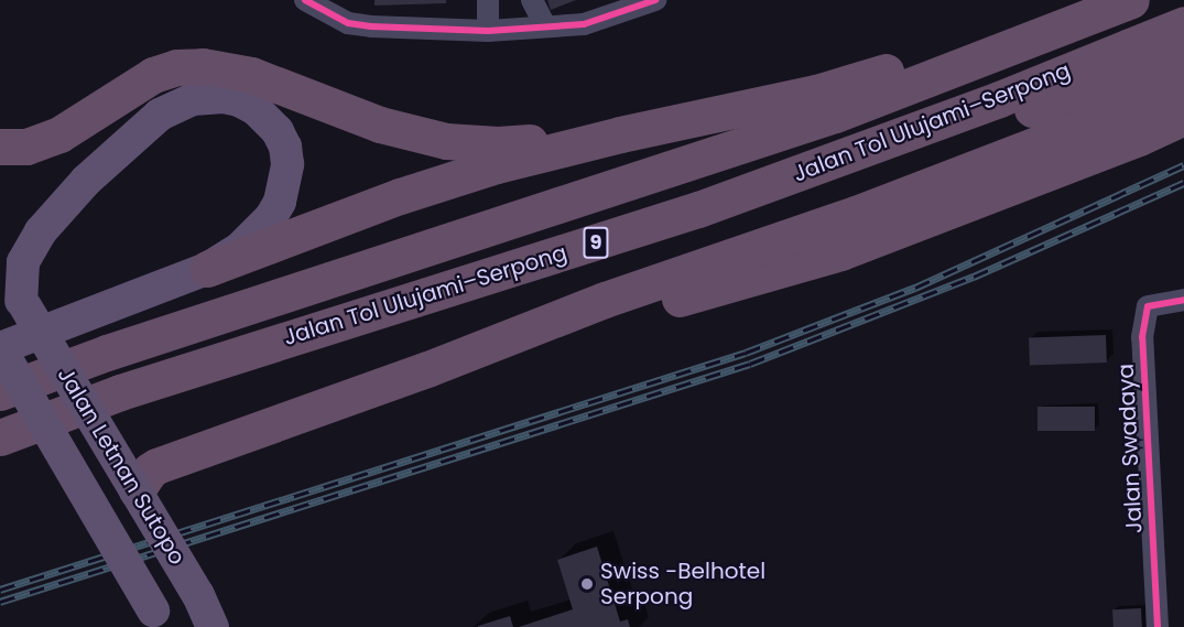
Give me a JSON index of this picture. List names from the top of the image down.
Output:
{
  "streets": {
    "highway": ["Jalan Tol Ulujami–Serpong", "9"],
    "main road": ["Jalan Letnan Sutopo"],
    "street": ["Jalan Swadaya"]
  },
  "places": ["Swiss -Belhotel Serpong"]
}
